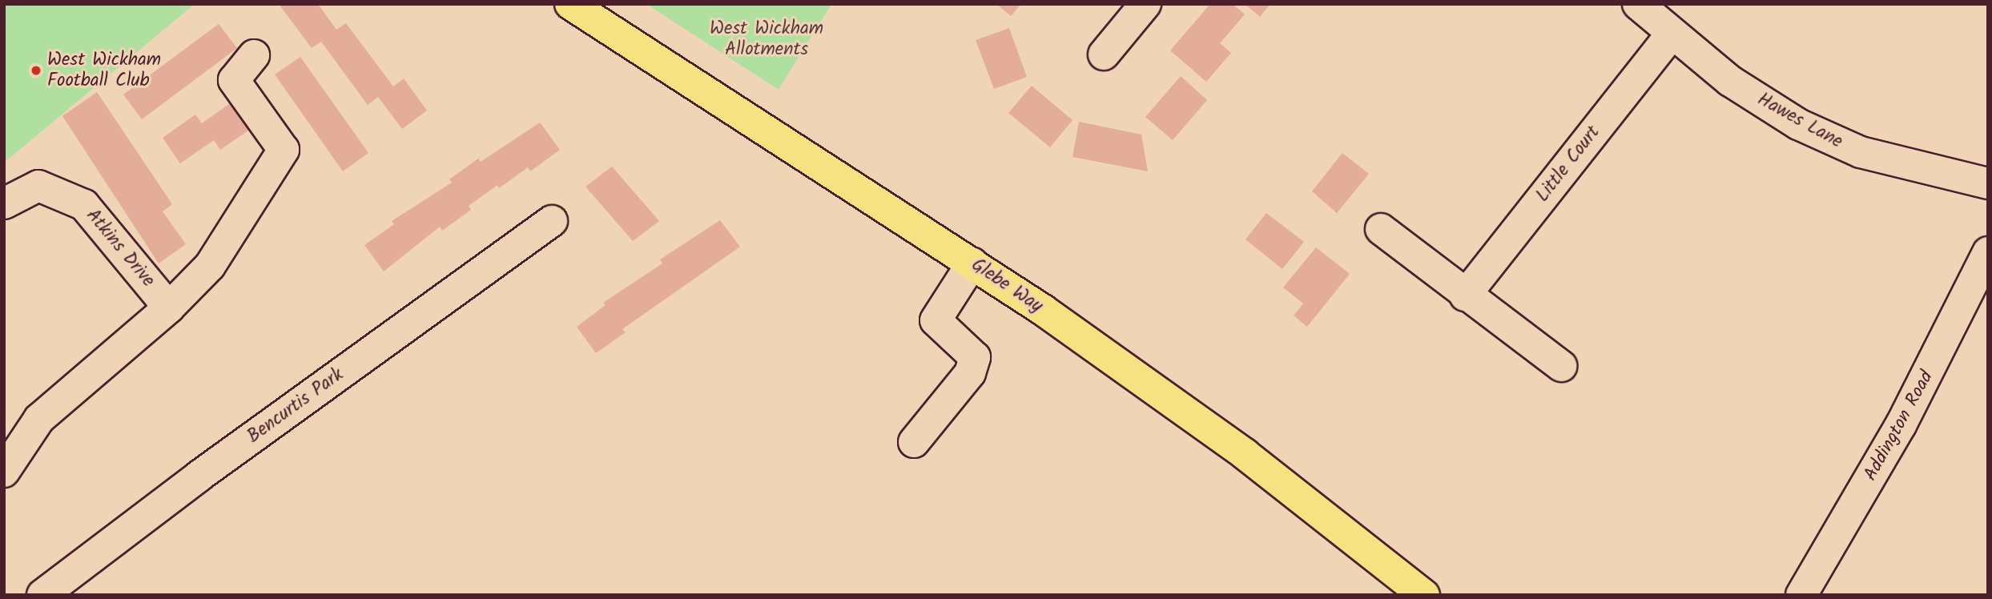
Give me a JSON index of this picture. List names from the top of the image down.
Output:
{
  "streets": {
    "highway": ["Glebe Way"],
    "street": [
      "Hawes Lane",
      "Little Court",
      "Atkins Drive",
      "Bencurtis Park",
      "Addington Road"
    ]
  },
  "crossings": [
    ["Hawes Lane", "Little Court"]
  ],
  "parks": ["West Wickham Allotments"],
  "places": ["West Wickham Football Club"]
}
